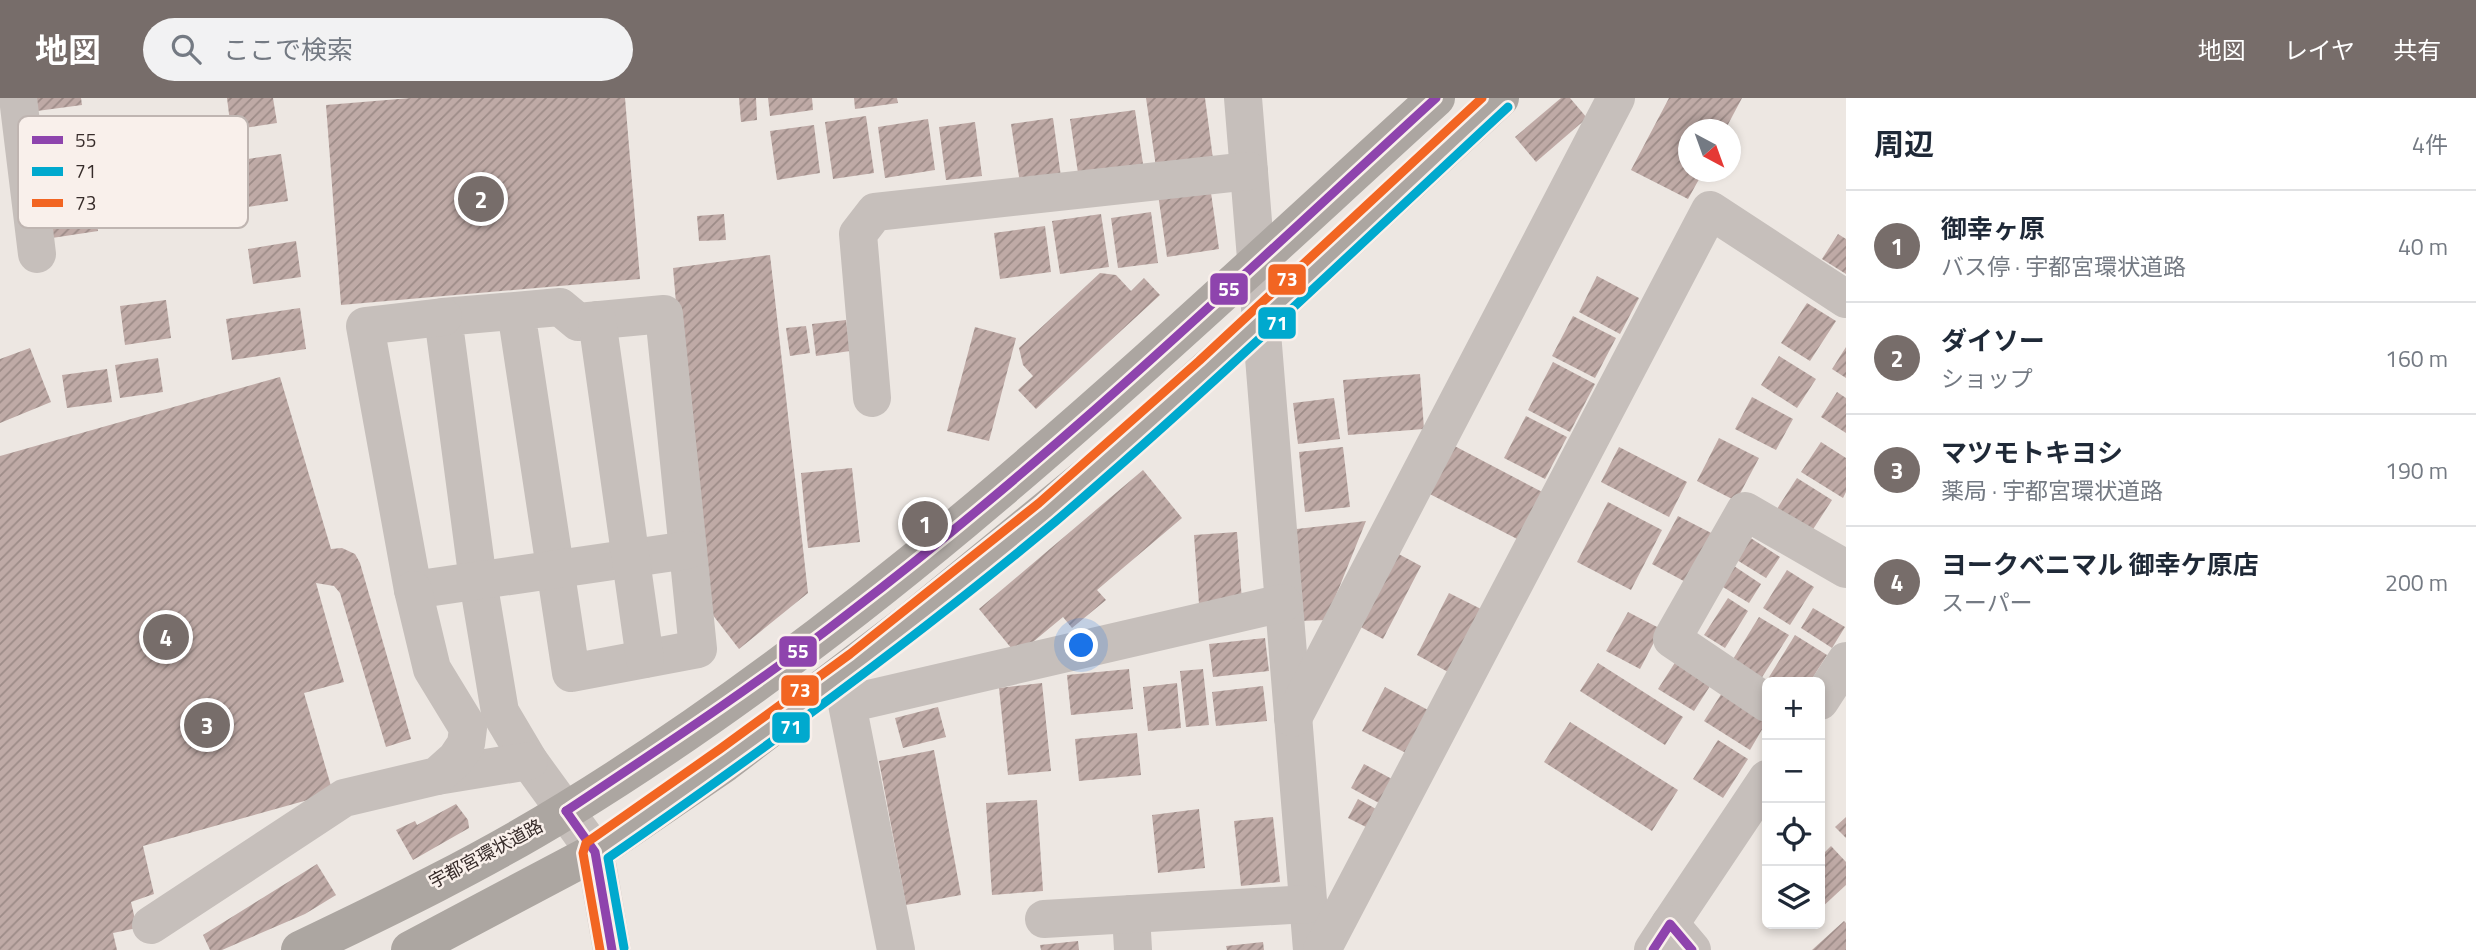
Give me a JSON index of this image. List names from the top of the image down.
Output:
{
  "streets": {
    "highway": ["宇都宮環状道路"]
  },
  "lines": ["transit line 55", "transit line 73", "transit line 71"],
  "legend": ["55", "71", "73"],
  "north": "bottom right",
  "page": {
    "header": "地図",
    "search": "ここで検索",
    "nav": ["地図", "レイヤ", "共有"],
    "heading": ["周辺", "4件"],
    "pins": [
      "2",
      "1",
      "4",
      "3"
    ],
    "list": [
      {
        "mark": "1",
        "name": "御幸ヶ原",
        "note": "バス停 · 宇都宮環状道路",
        "value": "40 m"
      },
      {
        "mark": "2",
        "name": "ダイソー",
        "note": "ショップ",
        "value": "160 m"
      },
      {
        "mark": "3",
        "name": "マツモトキヨシ",
        "note": "薬局 · 宇都宮環状道路",
        "value": "190 m"
      },
      {
        "mark": "4",
        "name": "ヨークベニマル 御幸ケ原店",
        "note": "スーパー",
        "value": "200 m"
      }
    ],
    "map_buttons": ["+", "−"]
  }
}
